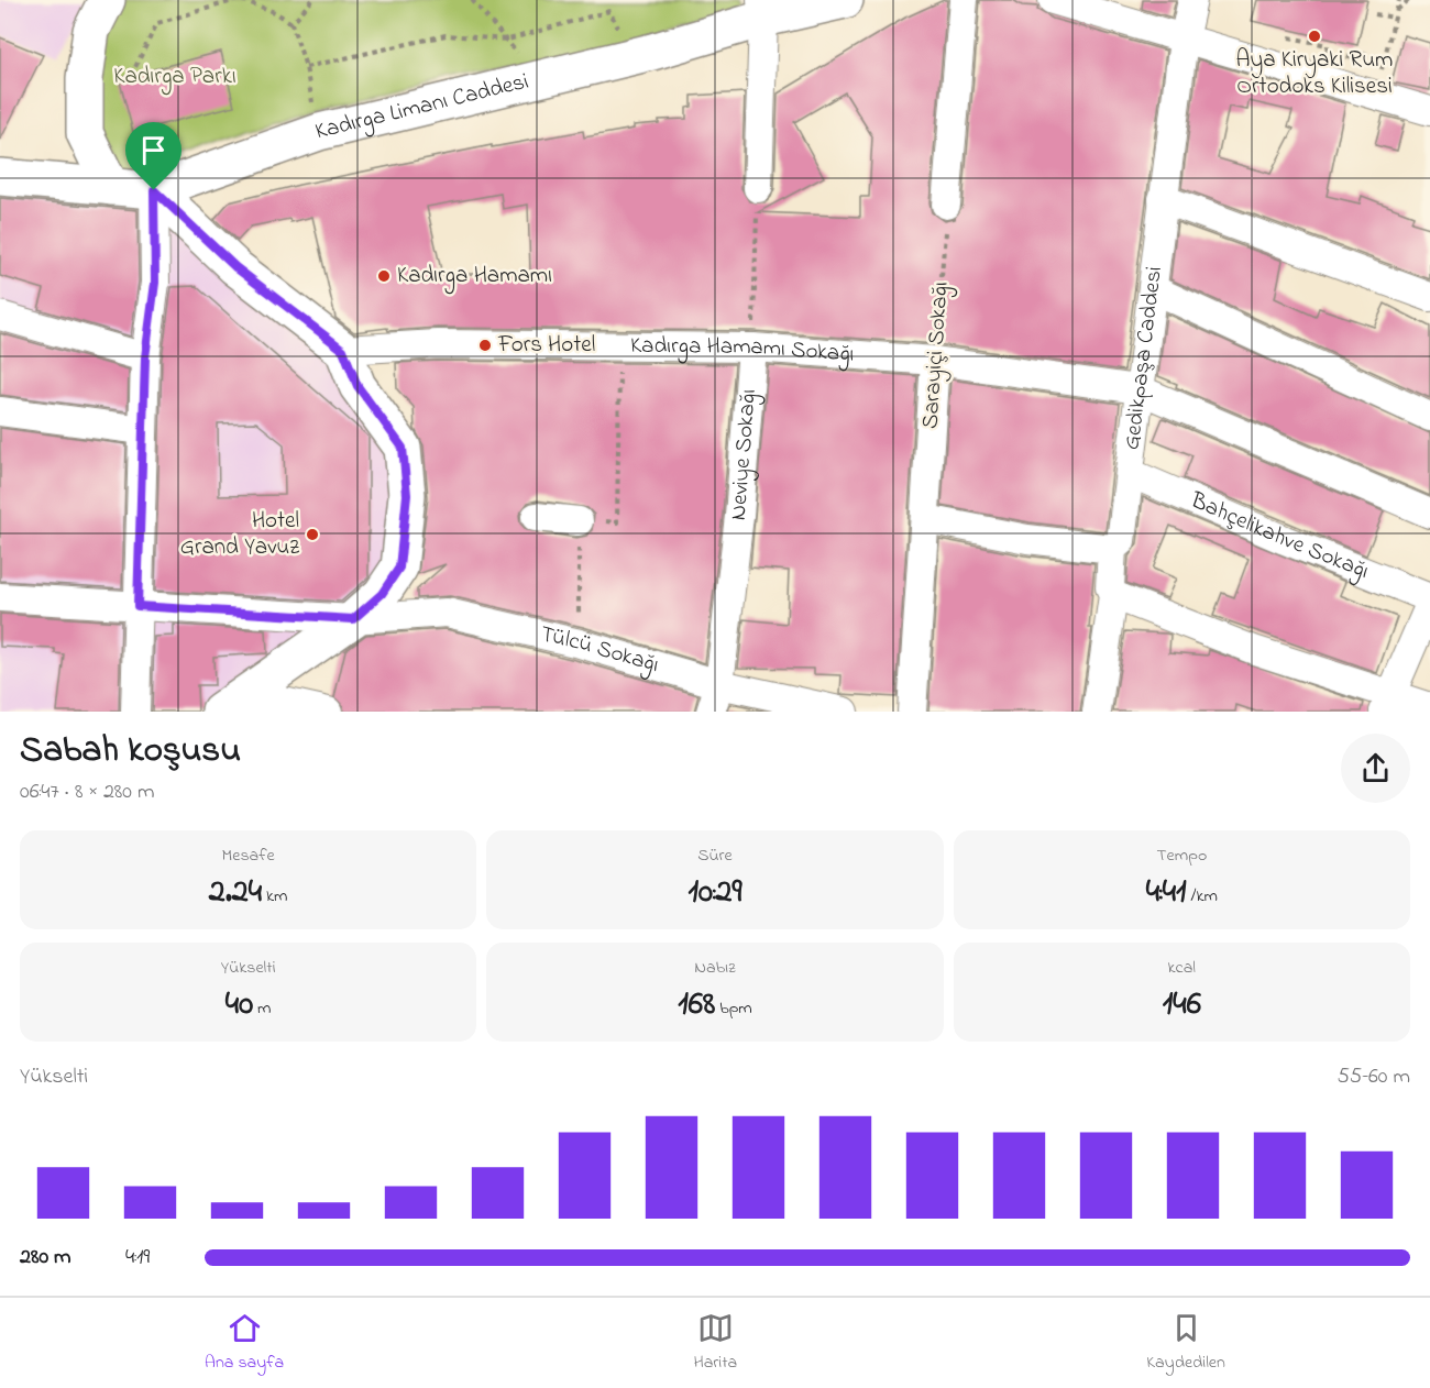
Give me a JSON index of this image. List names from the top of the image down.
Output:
{
  "streets": {
    "main road": ["Kadırga Limanı Caddesi"],
    "street": [
      "Kadırga Hamamı Sokağı",
      "Sarayiçi Sokağı",
      "Gedikpaşa Caddesi",
      "Neviye Sokağı",
      "Bahçelikahve Sokağı",
      "Tülcü Sokağı"
    ]
  },
  "crossings": [
    ["Kadırga Hamamı Sokağı", "Sarayiçi Sokağı"],
    ["Kadırga Hamamı Sokağı", "Gedikpaşa Caddesi"],
    ["Kadırga Hamamı Sokağı", "Neviye Sokağı"],
    ["Gedikpaşa Caddesi", "Bahçelikahve Sokağı"],
    ["Neviye Sokağı", "Tülcü Sokağı"]
  ],
  "parks": ["Kadırga Parkı"],
  "places": [
    "Aya Kiryaki Rum Ortodoks Kilisesi",
    "Kadırga Hamamı",
    "Fors Hotel",
    "Hotel Grand Yavuz"
  ],
  "page": {
    "heading": ["Sabah koşusu", "06:47 · 8 × 280 m"],
    "stats": [
      ["Mesafe", "2.24 km"],
      ["Süre", "10:29"],
      ["Tempo", "4:41 /km"],
      ["Yükselti", "40 m"],
      ["Nabız", "168 bpm"],
      ["kcal", "146"]
    ],
    "chart": ["Yükselti", "55–60 m"],
    "list": [
      {
        "name": "280 m",
        "note": "4:19"
      }
    ],
    "tabs": ["Ana sayfa", "Harita", "Kaydedilen"]
  }
}
